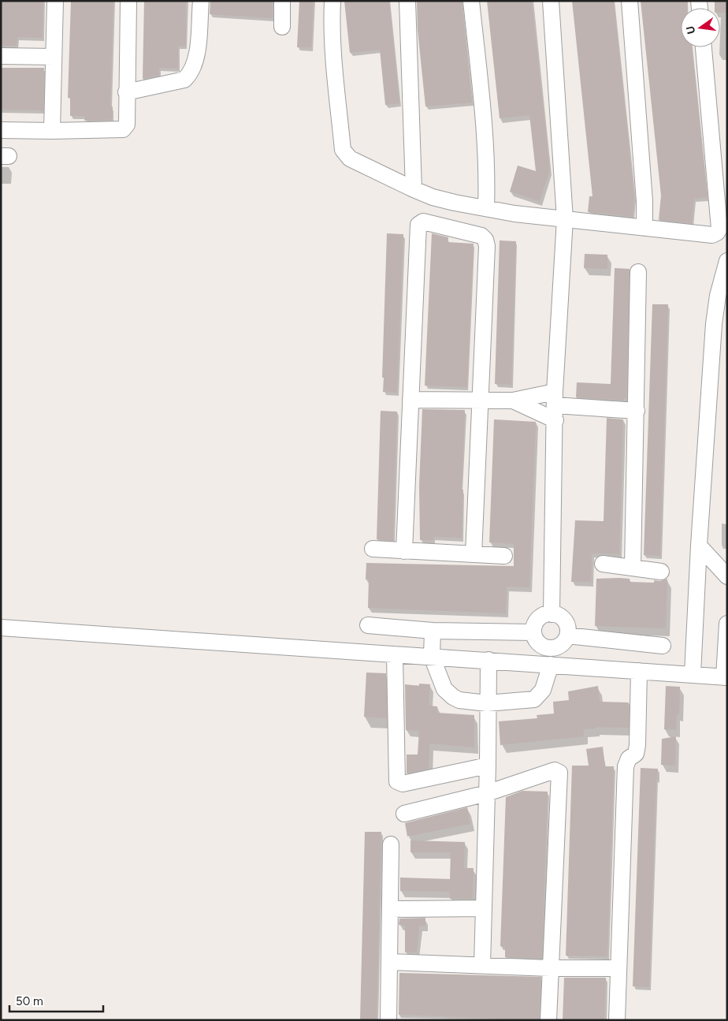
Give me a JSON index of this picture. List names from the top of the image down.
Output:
{
  "scale_bar": "50 m",
  "north": "left"
}
